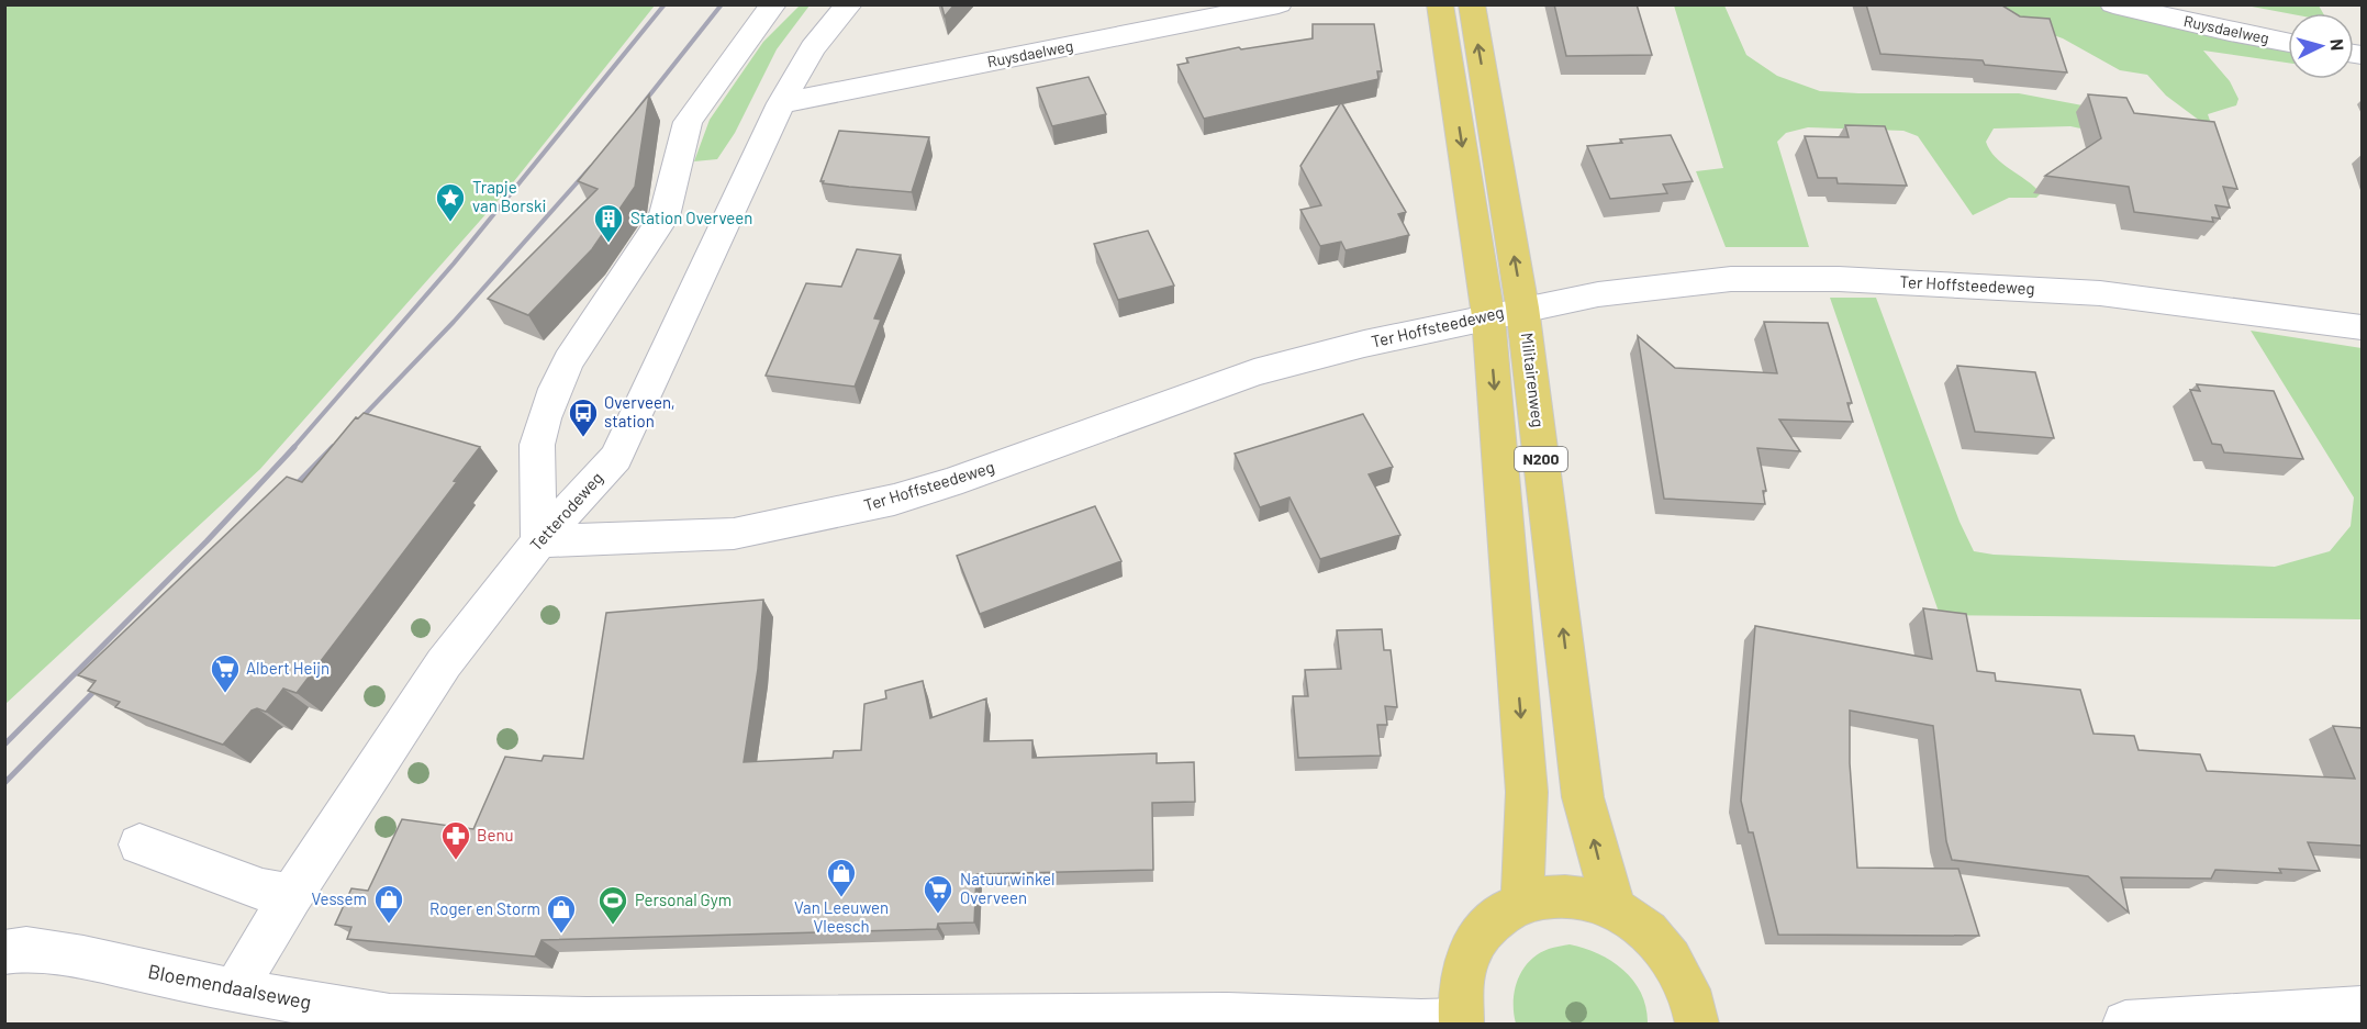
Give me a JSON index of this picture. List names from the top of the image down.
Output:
{
  "streets": {
    "main road": ["Militairenweg", "N200"],
    "street": [
      "Ruysdaelweg",
      "Ter Hoffsteedeweg",
      "Tetterodeweg",
      "Bloemendaalseweg"
    ]
  },
  "crossings": [
    ["Ruysdaelweg", "Tetterodeweg"],
    ["Ter Hoffsteedeweg", "Militairenweg"],
    ["Ter Hoffsteedeweg", "Tetterodeweg"],
    ["Tetterodeweg", "Bloemendaalseweg"]
  ],
  "places": {
    "place": ["Trapje van Borski"],
    "building": ["Station Overveen"],
    "bus stop": ["Overveen, station"],
    "supermarket": ["Albert Heijn", "Natuurwinkel Overveen"],
    "pharmacy": ["Benu"],
    "shop": ["Van Leeuwen Vleesch", "Vessem", "Roger en Storm"],
    "sports": ["Personal Gym"]
  },
  "north": "right"
}
